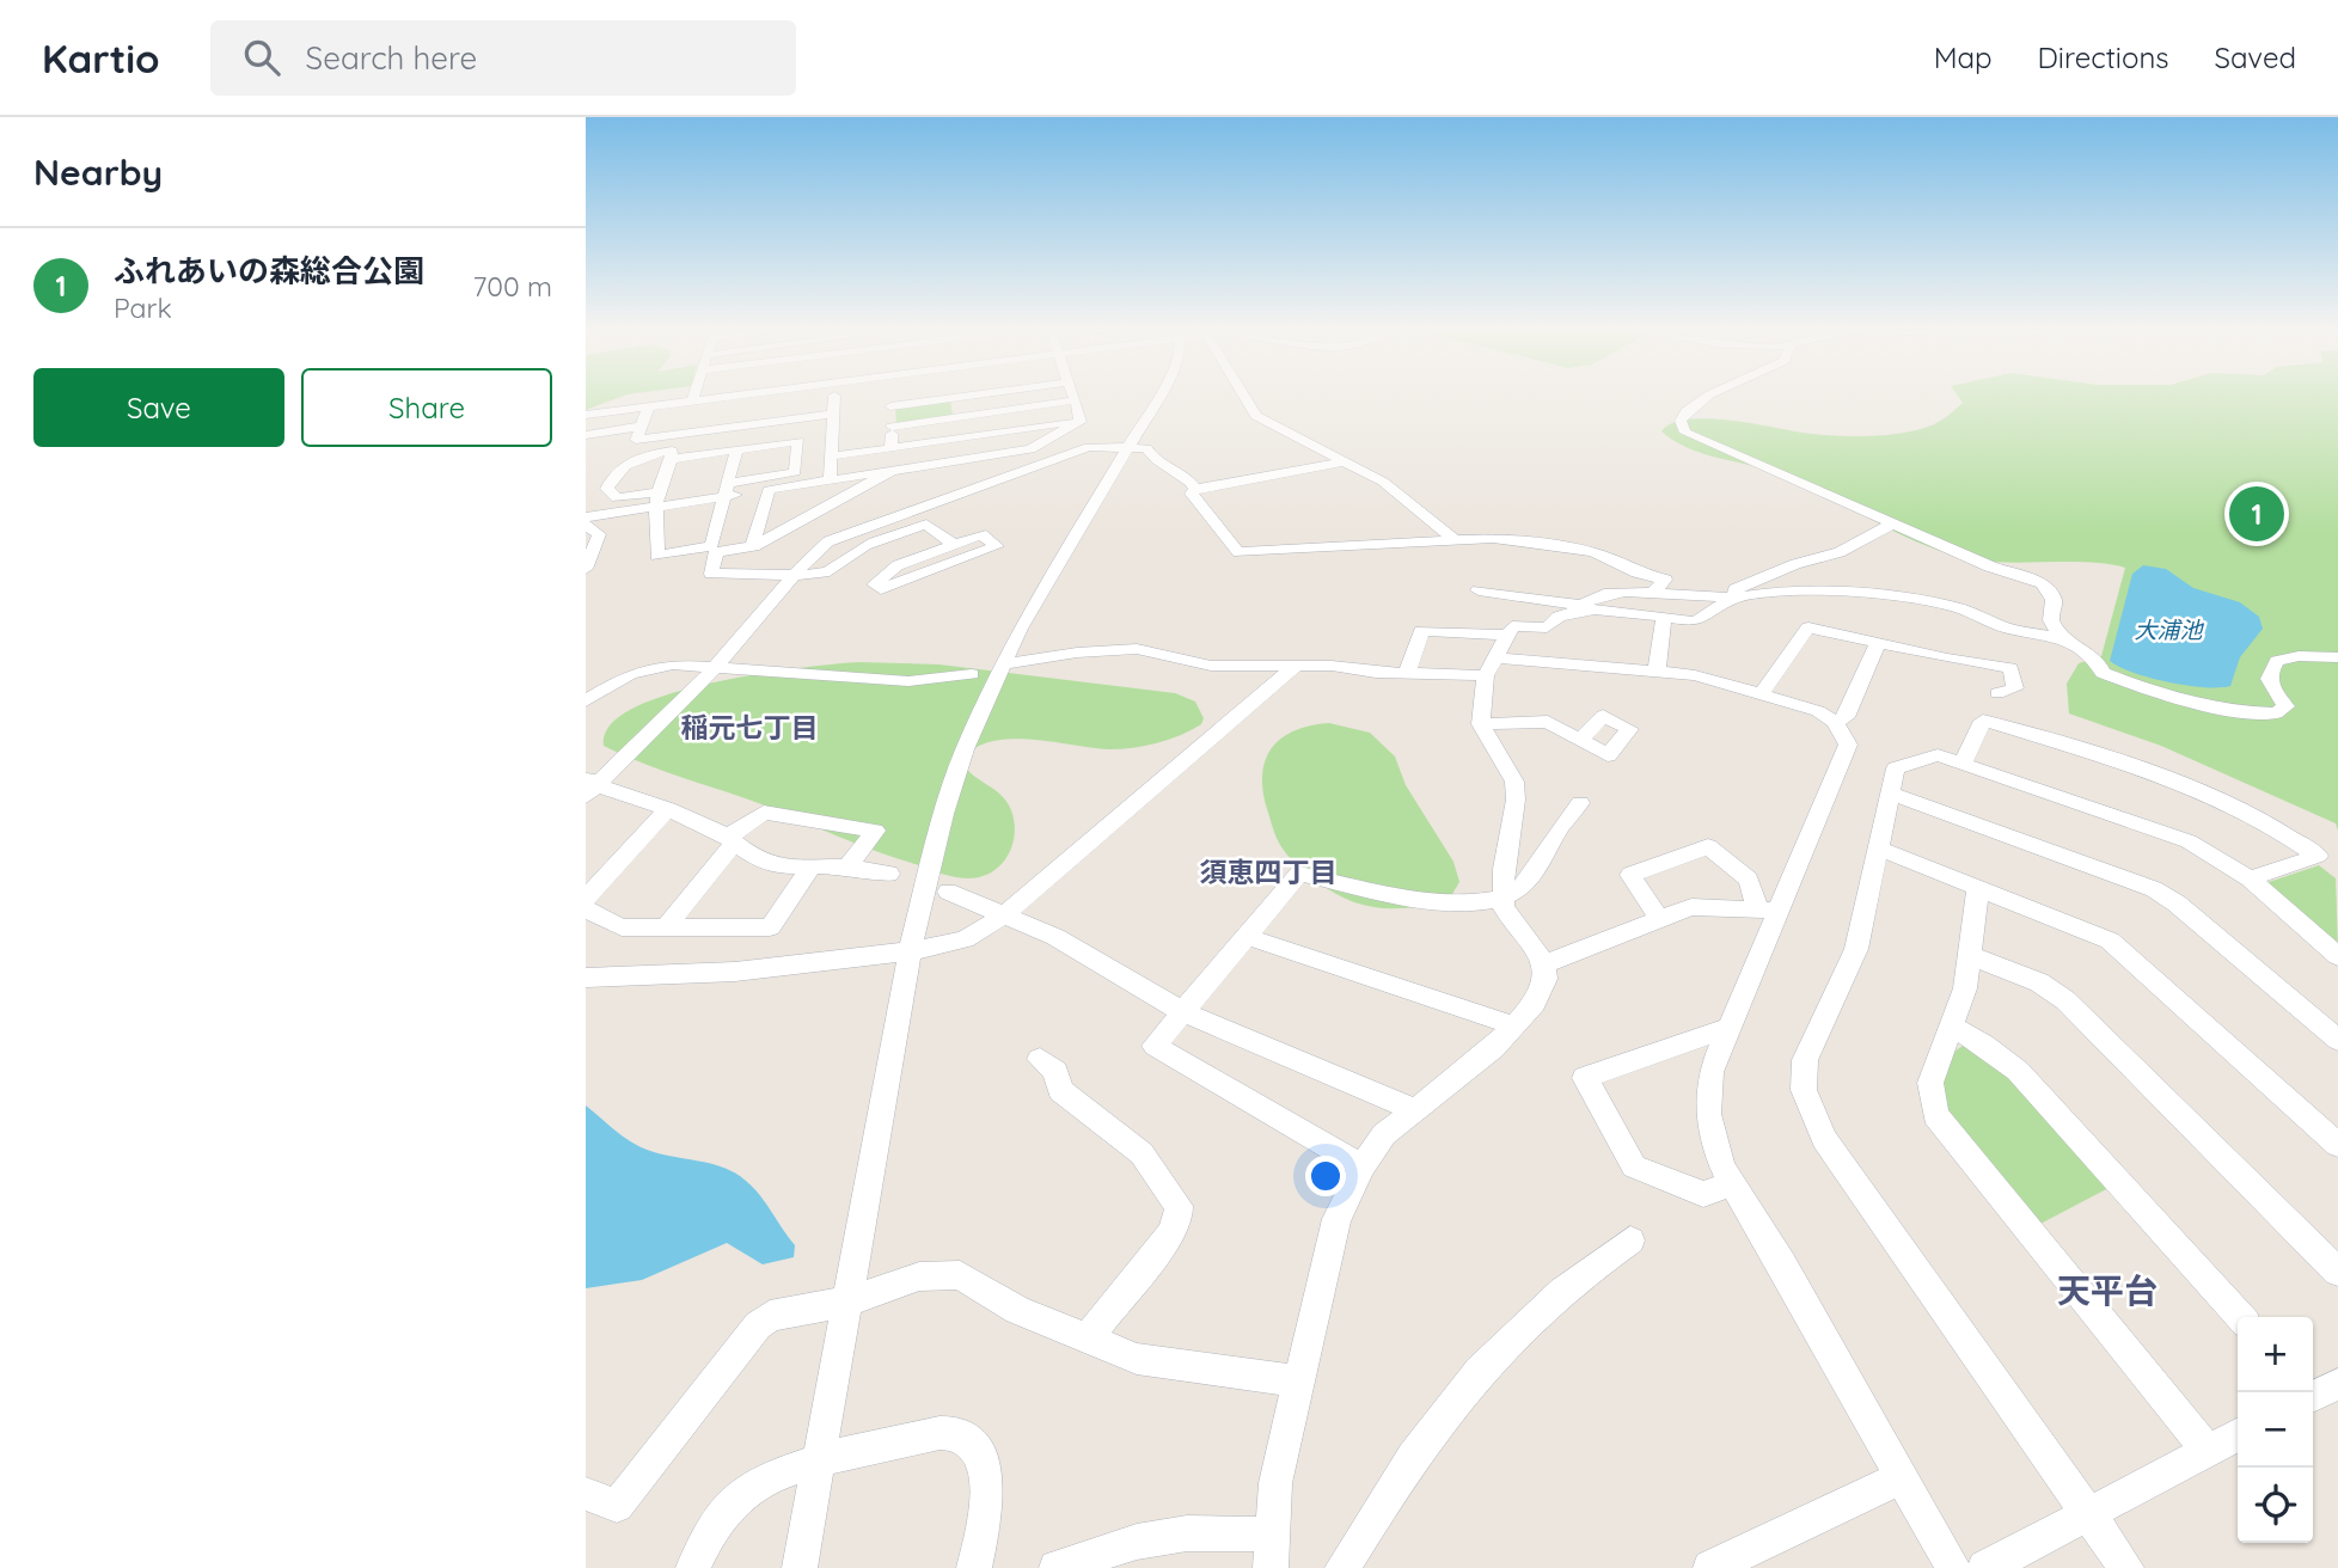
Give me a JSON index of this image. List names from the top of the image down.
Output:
{
  "districts": ["稲元七丁目", "須恵四丁目", "天平台"],
  "water": ["大浦池"],
  "page": {
    "header": "Kartio",
    "search": "Search here",
    "nav": ["Map", "Directions", "Saved"],
    "heading": "Nearby",
    "list": [
      {
        "mark": "1",
        "name": "ふれあいの森総合公園",
        "note": "Park",
        "value": "700 m"
      }
    ],
    "buttons": ["Save", "Share"],
    "pins": "1",
    "map_buttons": ["+", "−"]
  }
}
